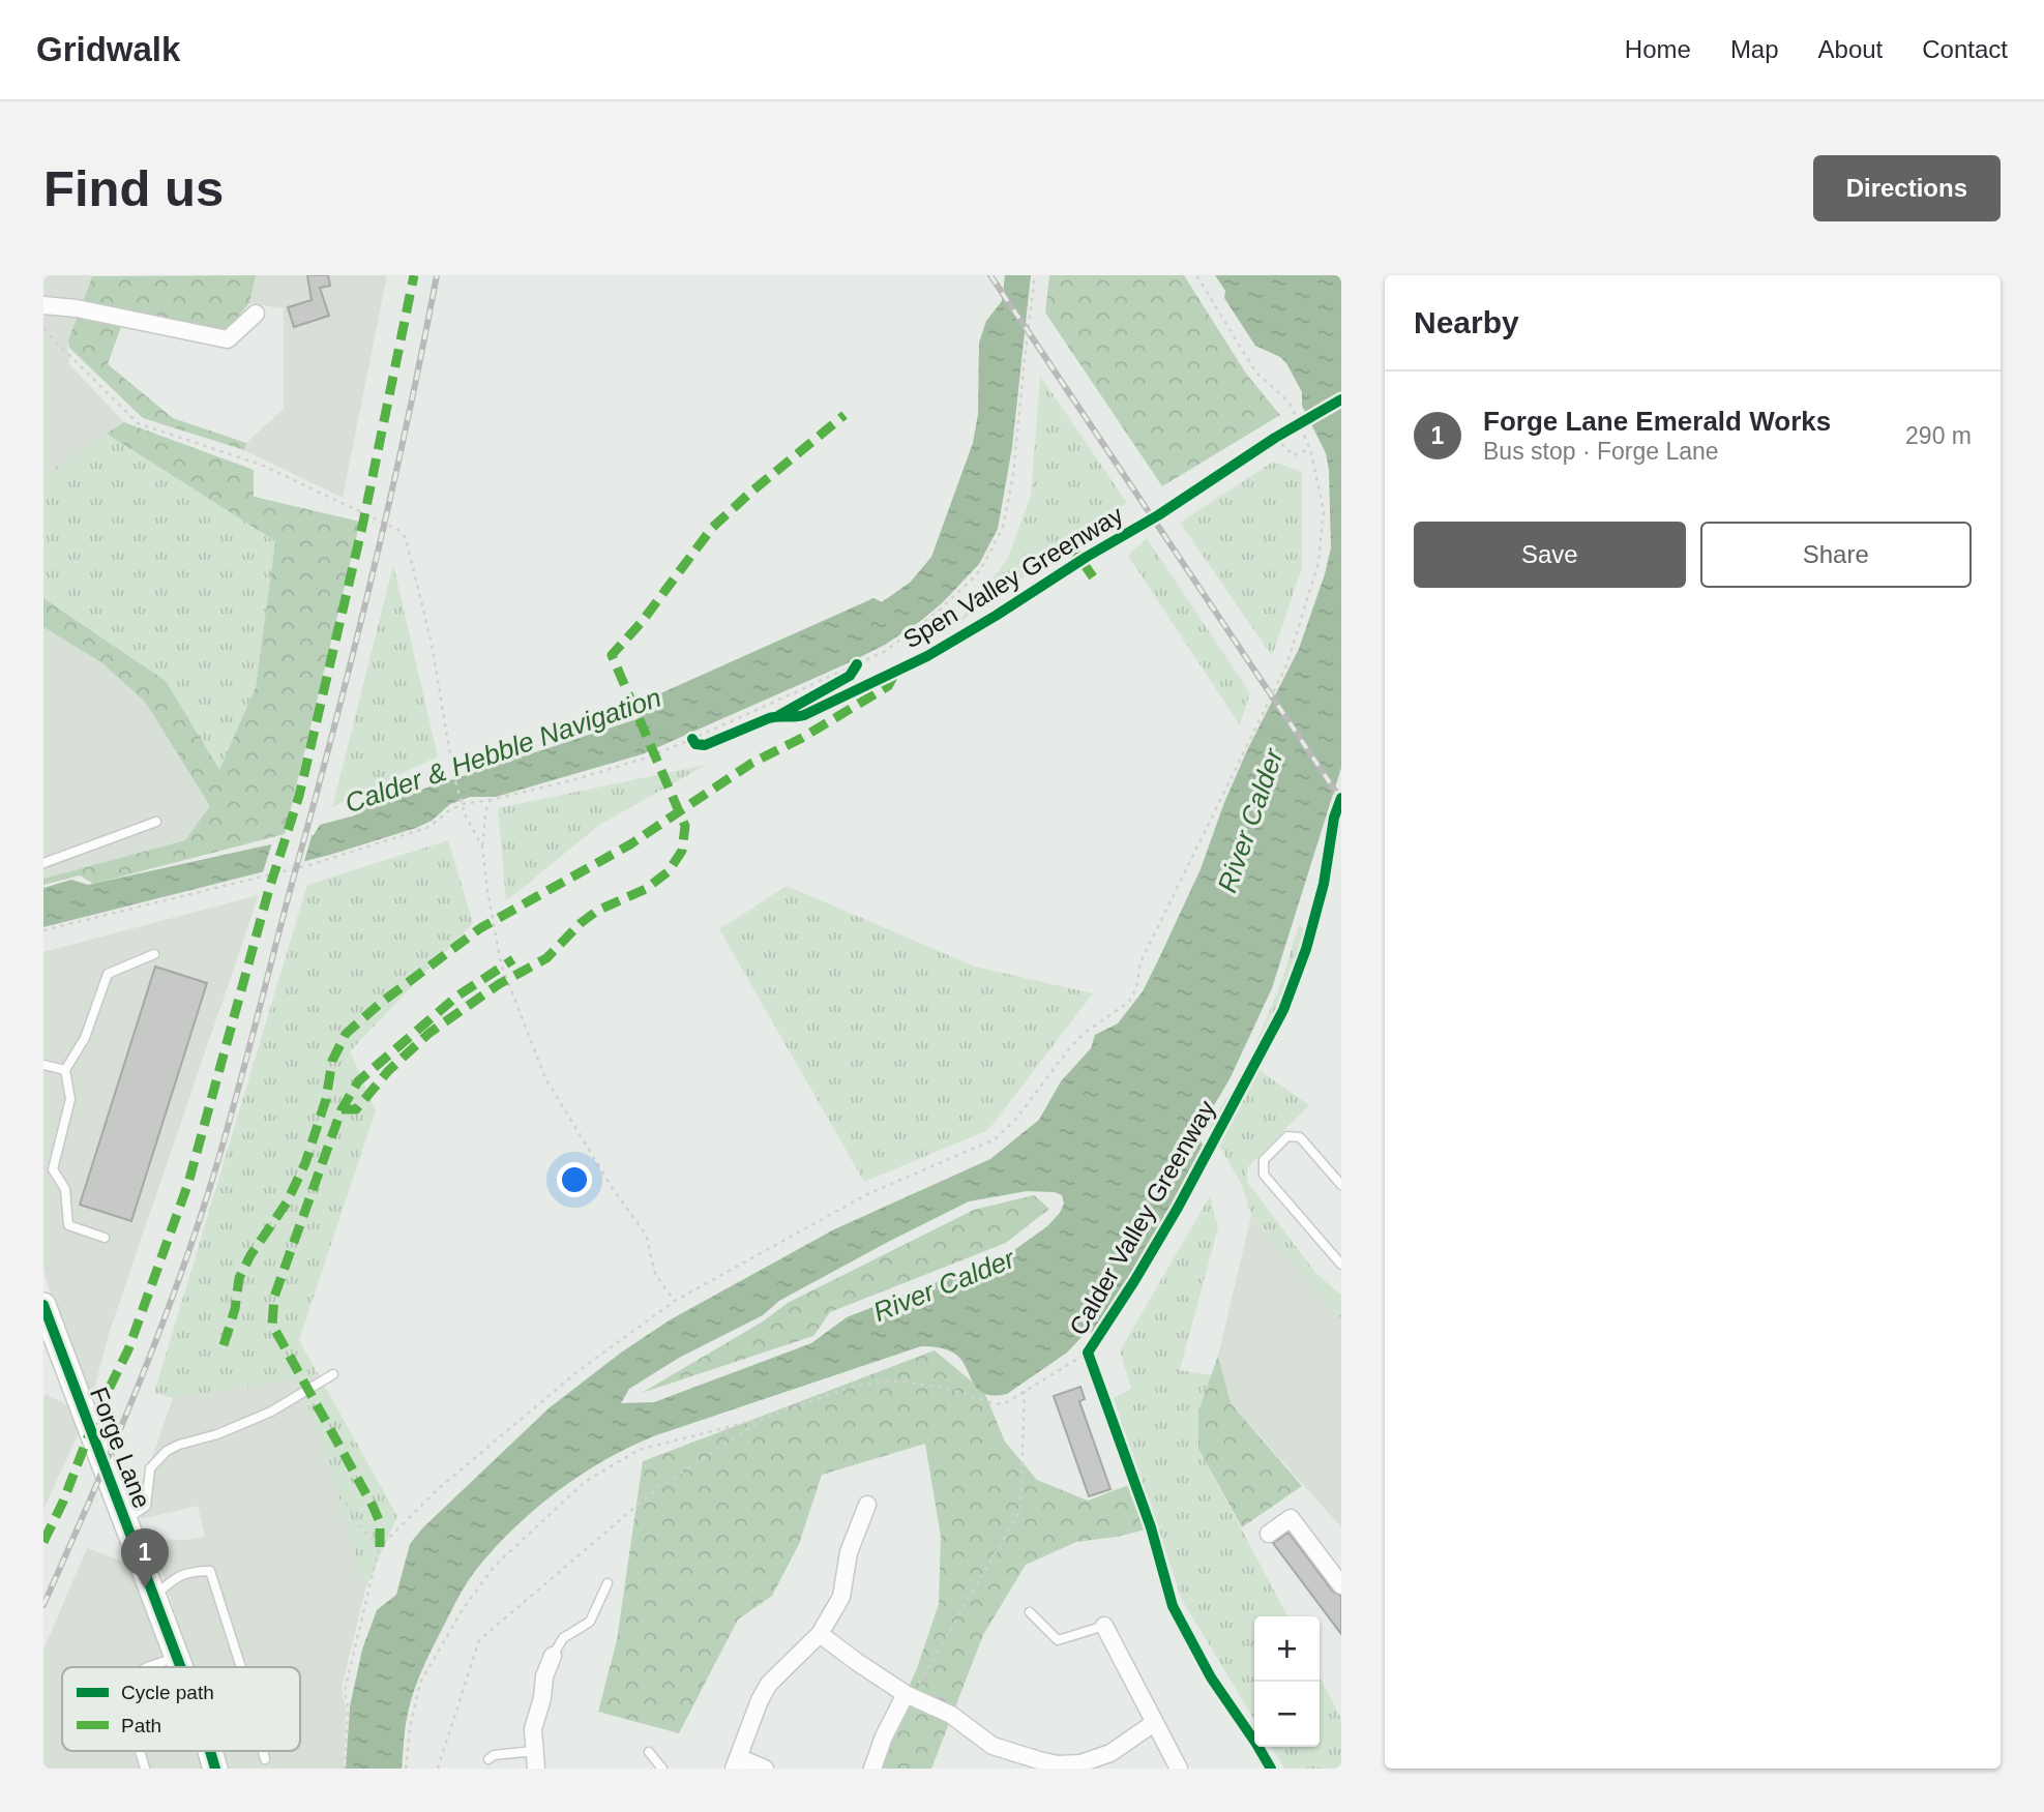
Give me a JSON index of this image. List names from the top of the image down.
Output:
{
  "streets": {
    "street": ["Forge Lane"],
    "cycle path": ["Spen Valley Greenway", "Calder Valley Greenway"]
  },
  "water": ["Calder & Hebble Navigation", "River Calder"],
  "legend": ["Cycle path", "Path"],
  "page": {
    "header": "Gridwalk",
    "nav": [
      "Home",
      "Map",
      "About",
      "Contact"
    ],
    "buttons": [
      "Directions",
      ["Save", "Share"]
    ],
    "title": "Find us",
    "heading": "Nearby",
    "list": [
      {
        "mark": "1",
        "name": "Forge Lane Emerald Works",
        "note": "Bus stop · Forge Lane",
        "value": "290 m"
      }
    ],
    "pins": "1",
    "map_buttons": ["+", "−"]
  }
}
